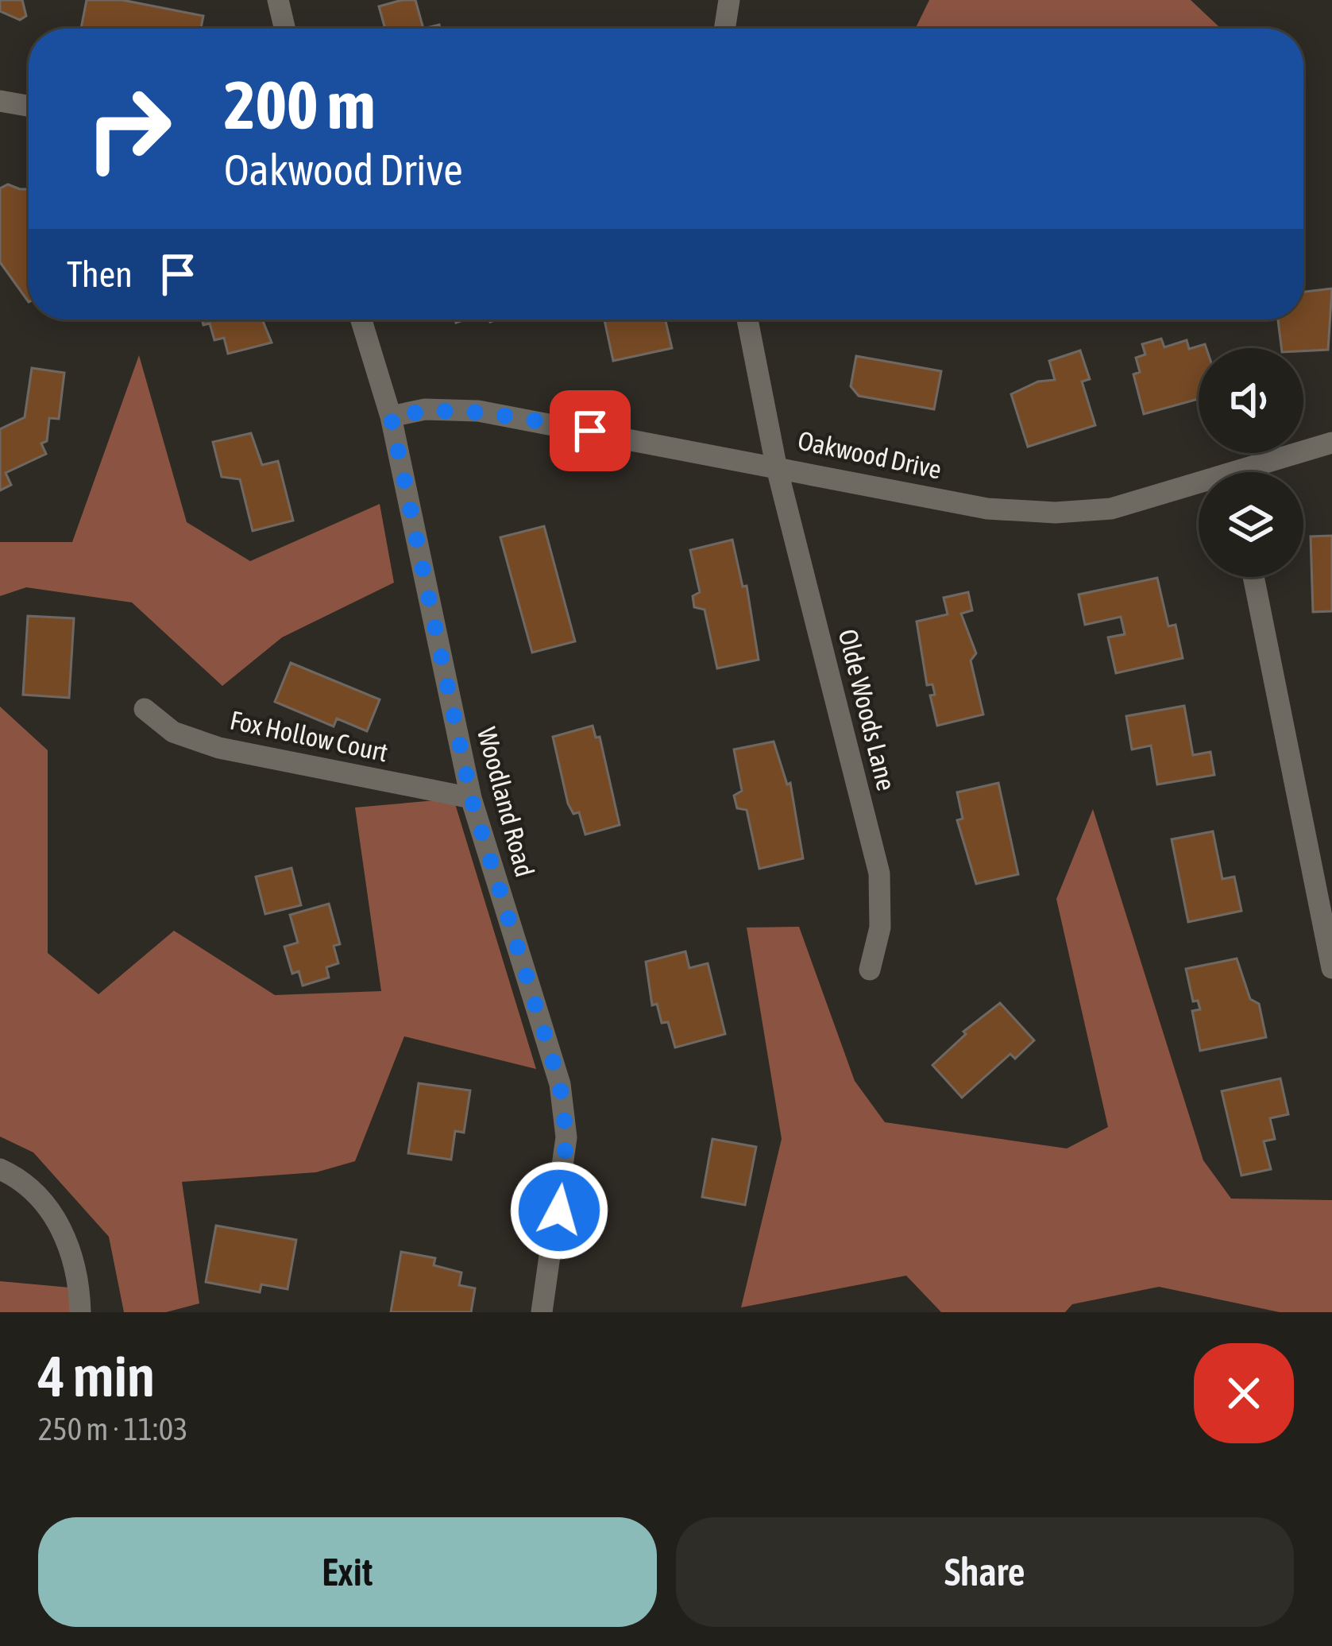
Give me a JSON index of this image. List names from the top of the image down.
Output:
{
  "streets": {
    "street": [
      "Oakwood Drive",
      "Olde Woods Lane",
      "Fox Hollow Court",
      "Woodland Road"
    ]
  },
  "crossings": [
    ["Oakwood Drive", "Olde Woods Lane"],
    ["Oakwood Drive", "Woodland Road"],
    ["Fox Hollow Court", "Woodland Road"]
  ],
  "page": {
    "turn": ["200 m", "Oakwood Drive"],
    "then": "Then",
    "heading": ["4 min", "250 m · 11:03"],
    "buttons": ["Exit", "Share"]
  }
}
